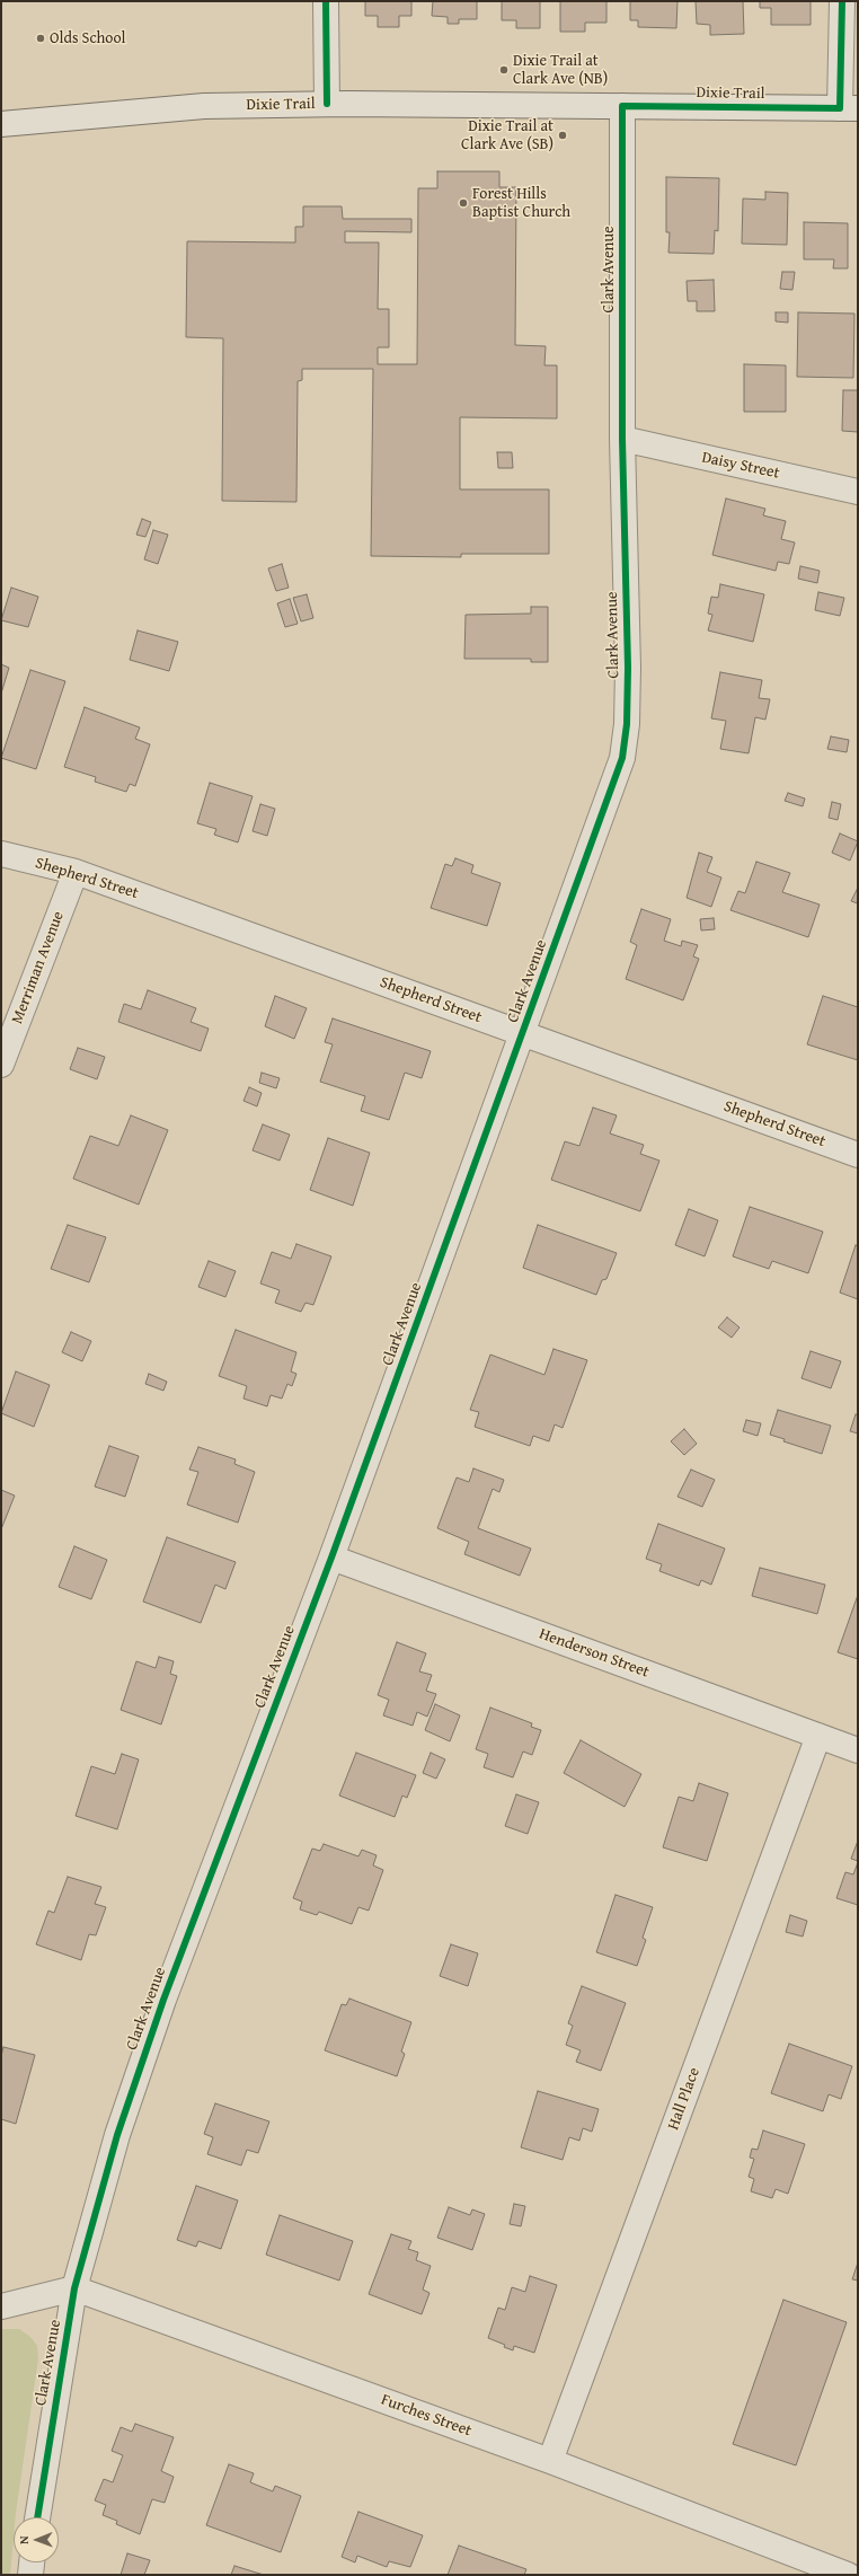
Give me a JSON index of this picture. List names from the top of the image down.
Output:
{
  "streets": {
    "street": [
      "Dixie Trail",
      "Clark Avenue",
      "Daisy Street",
      "Shepherd Street",
      "Merriman Avenue",
      "Henderson Street",
      "Hall Place",
      "Furches Street"
    ]
  },
  "crossings": [
    ["Dixie Trail", "Clark Avenue"],
    ["Clark Avenue", "Daisy Street"],
    ["Clark Avenue", "Shepherd Street"],
    ["Clark Avenue", "Henderson Street"],
    ["Clark Avenue", "Furches Street"],
    ["Shepherd Street", "Merriman Avenue"],
    ["Henderson Street", "Hall Place"],
    ["Hall Place", "Furches Street"]
  ],
  "places": [
    "Olds School",
    "Dixie Trail at Clark Ave (NB)",
    "Dixie Trail at Clark Ave (SB)",
    "Forest Hills Baptist Church"
  ],
  "north": "left"
}
